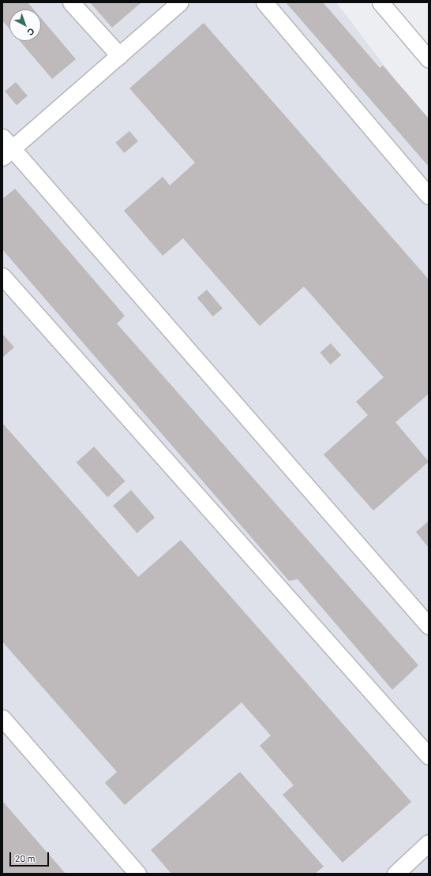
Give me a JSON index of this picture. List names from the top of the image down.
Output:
{
  "scale_bar": "20 m",
  "north": "bottom right"
}
